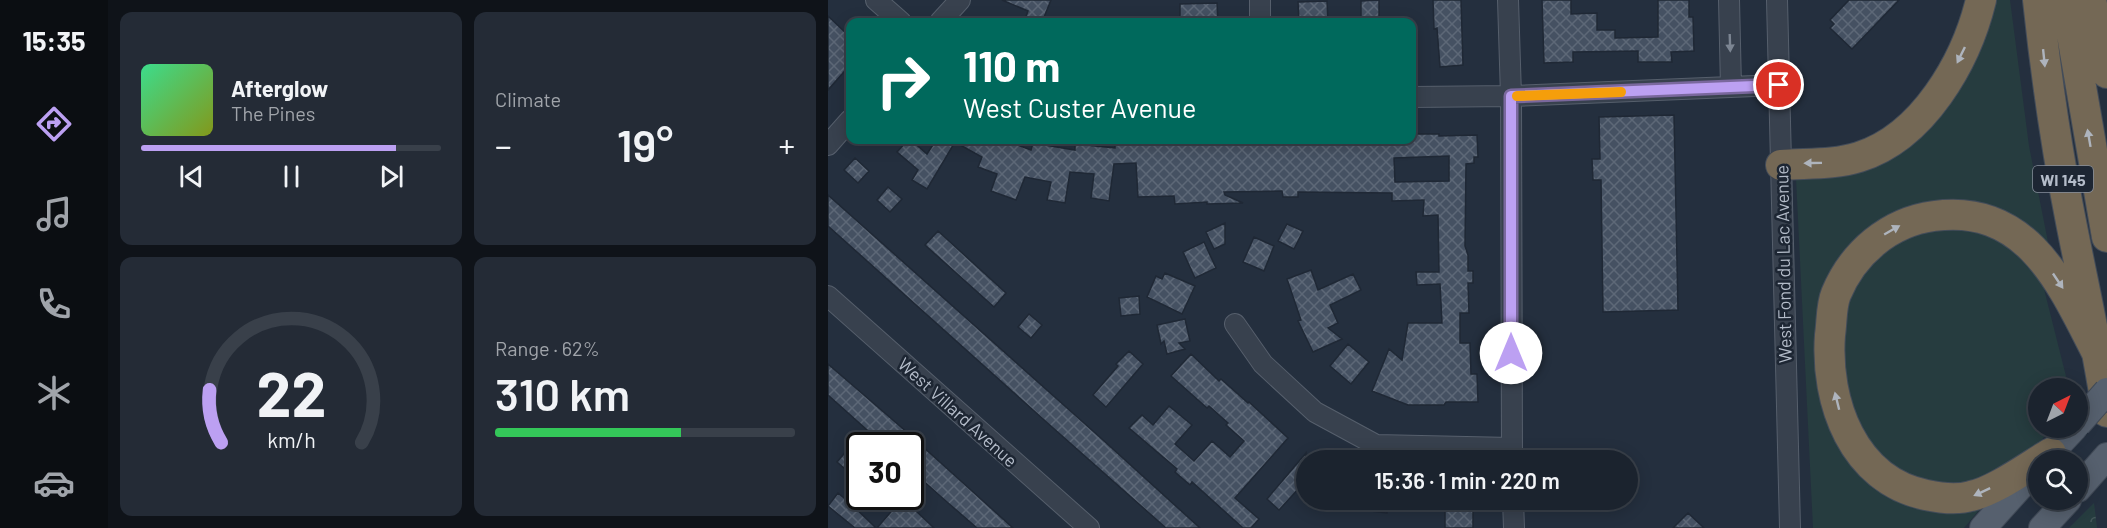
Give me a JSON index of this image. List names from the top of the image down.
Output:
{
  "streets": {
    "highway": ["WI 145"],
    "street": ["West Fond du Lac Avenue", "West Villard Avenue"]
  },
  "north": "top right",
  "page": {
    "tabs": "15:35",
    "tile": [
      "Climate",
      ["Range · 62%", "310 km"]
    ],
    "turn": ["110 m", "West Custer Avenue"],
    "song": ["Afterglow", "The Pines"],
    "heat": ["−", "19°", "+"],
    "limit": "30",
    "trip": "15:36 · 1 min · 220 m",
    "gauge": ["22", "km/h"]
  }
}
